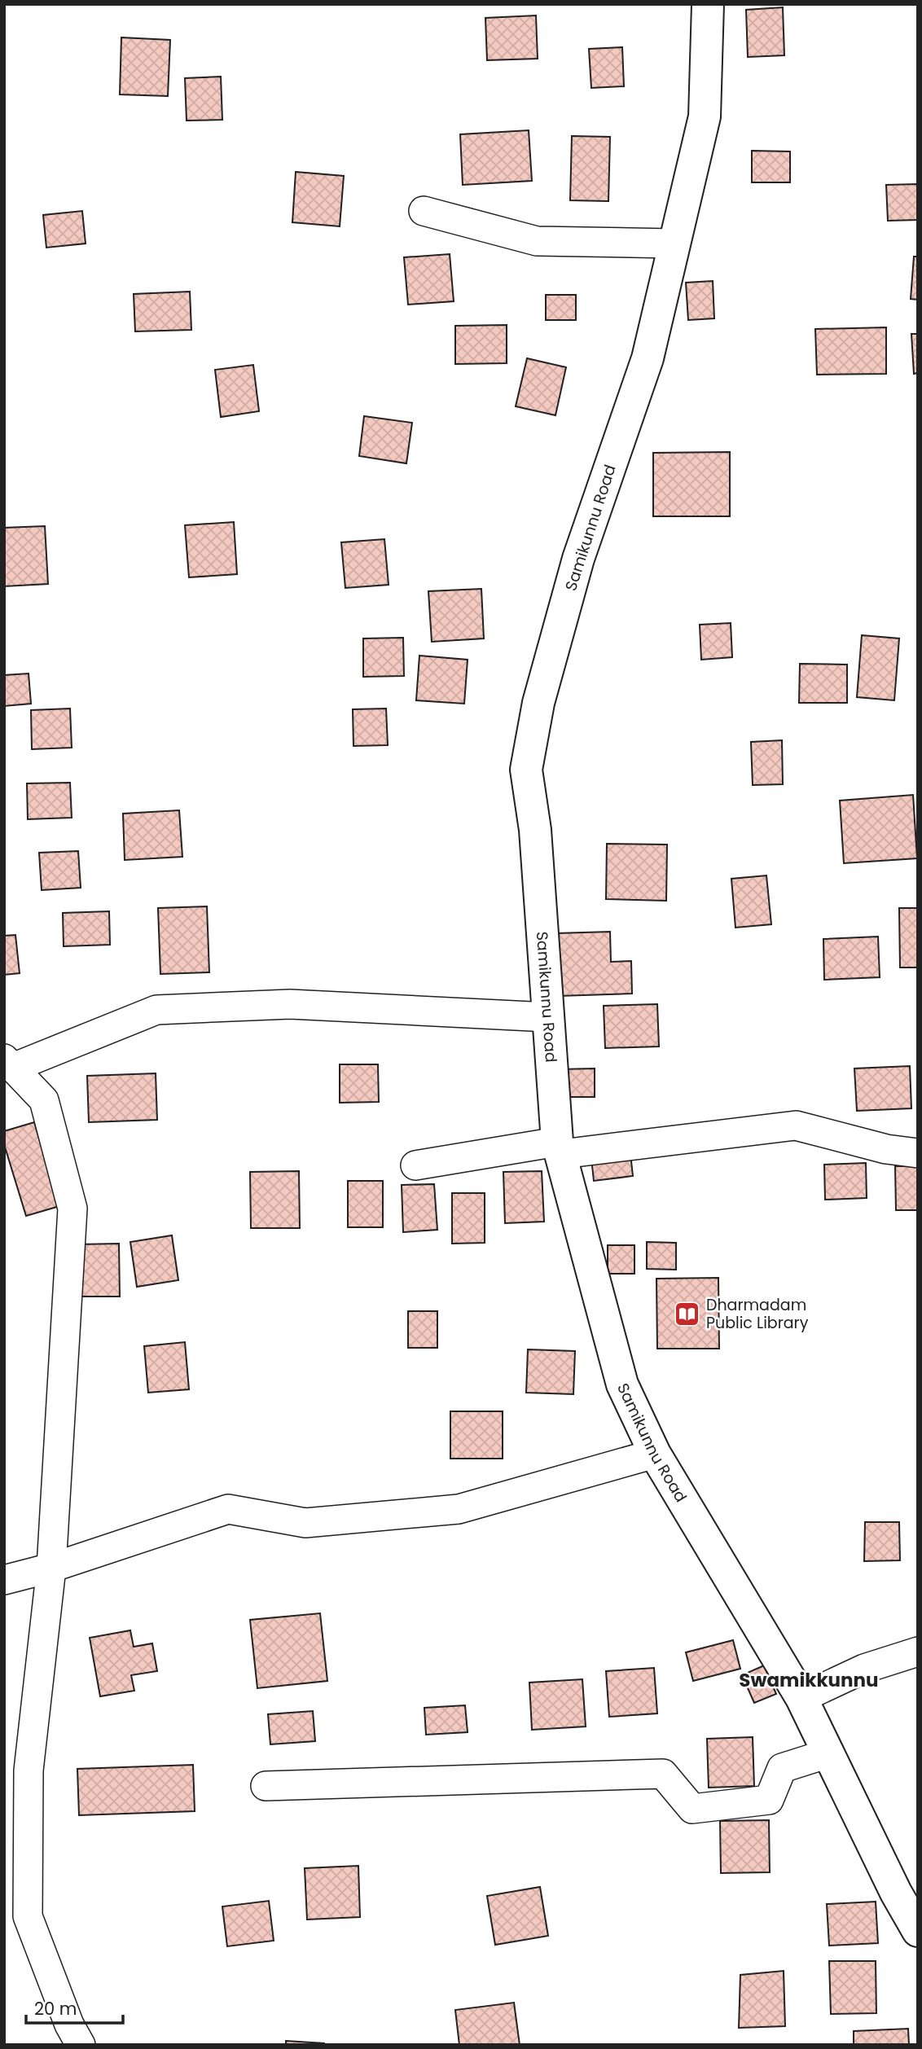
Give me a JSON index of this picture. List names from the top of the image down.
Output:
{
  "streets": {
    "main road": ["Samikunnu Road"]
  },
  "districts": ["Swamikkunnu"],
  "places": {
    "library": ["Dharmadam Public Library"]
  },
  "scale_bar": "20 m"
}
